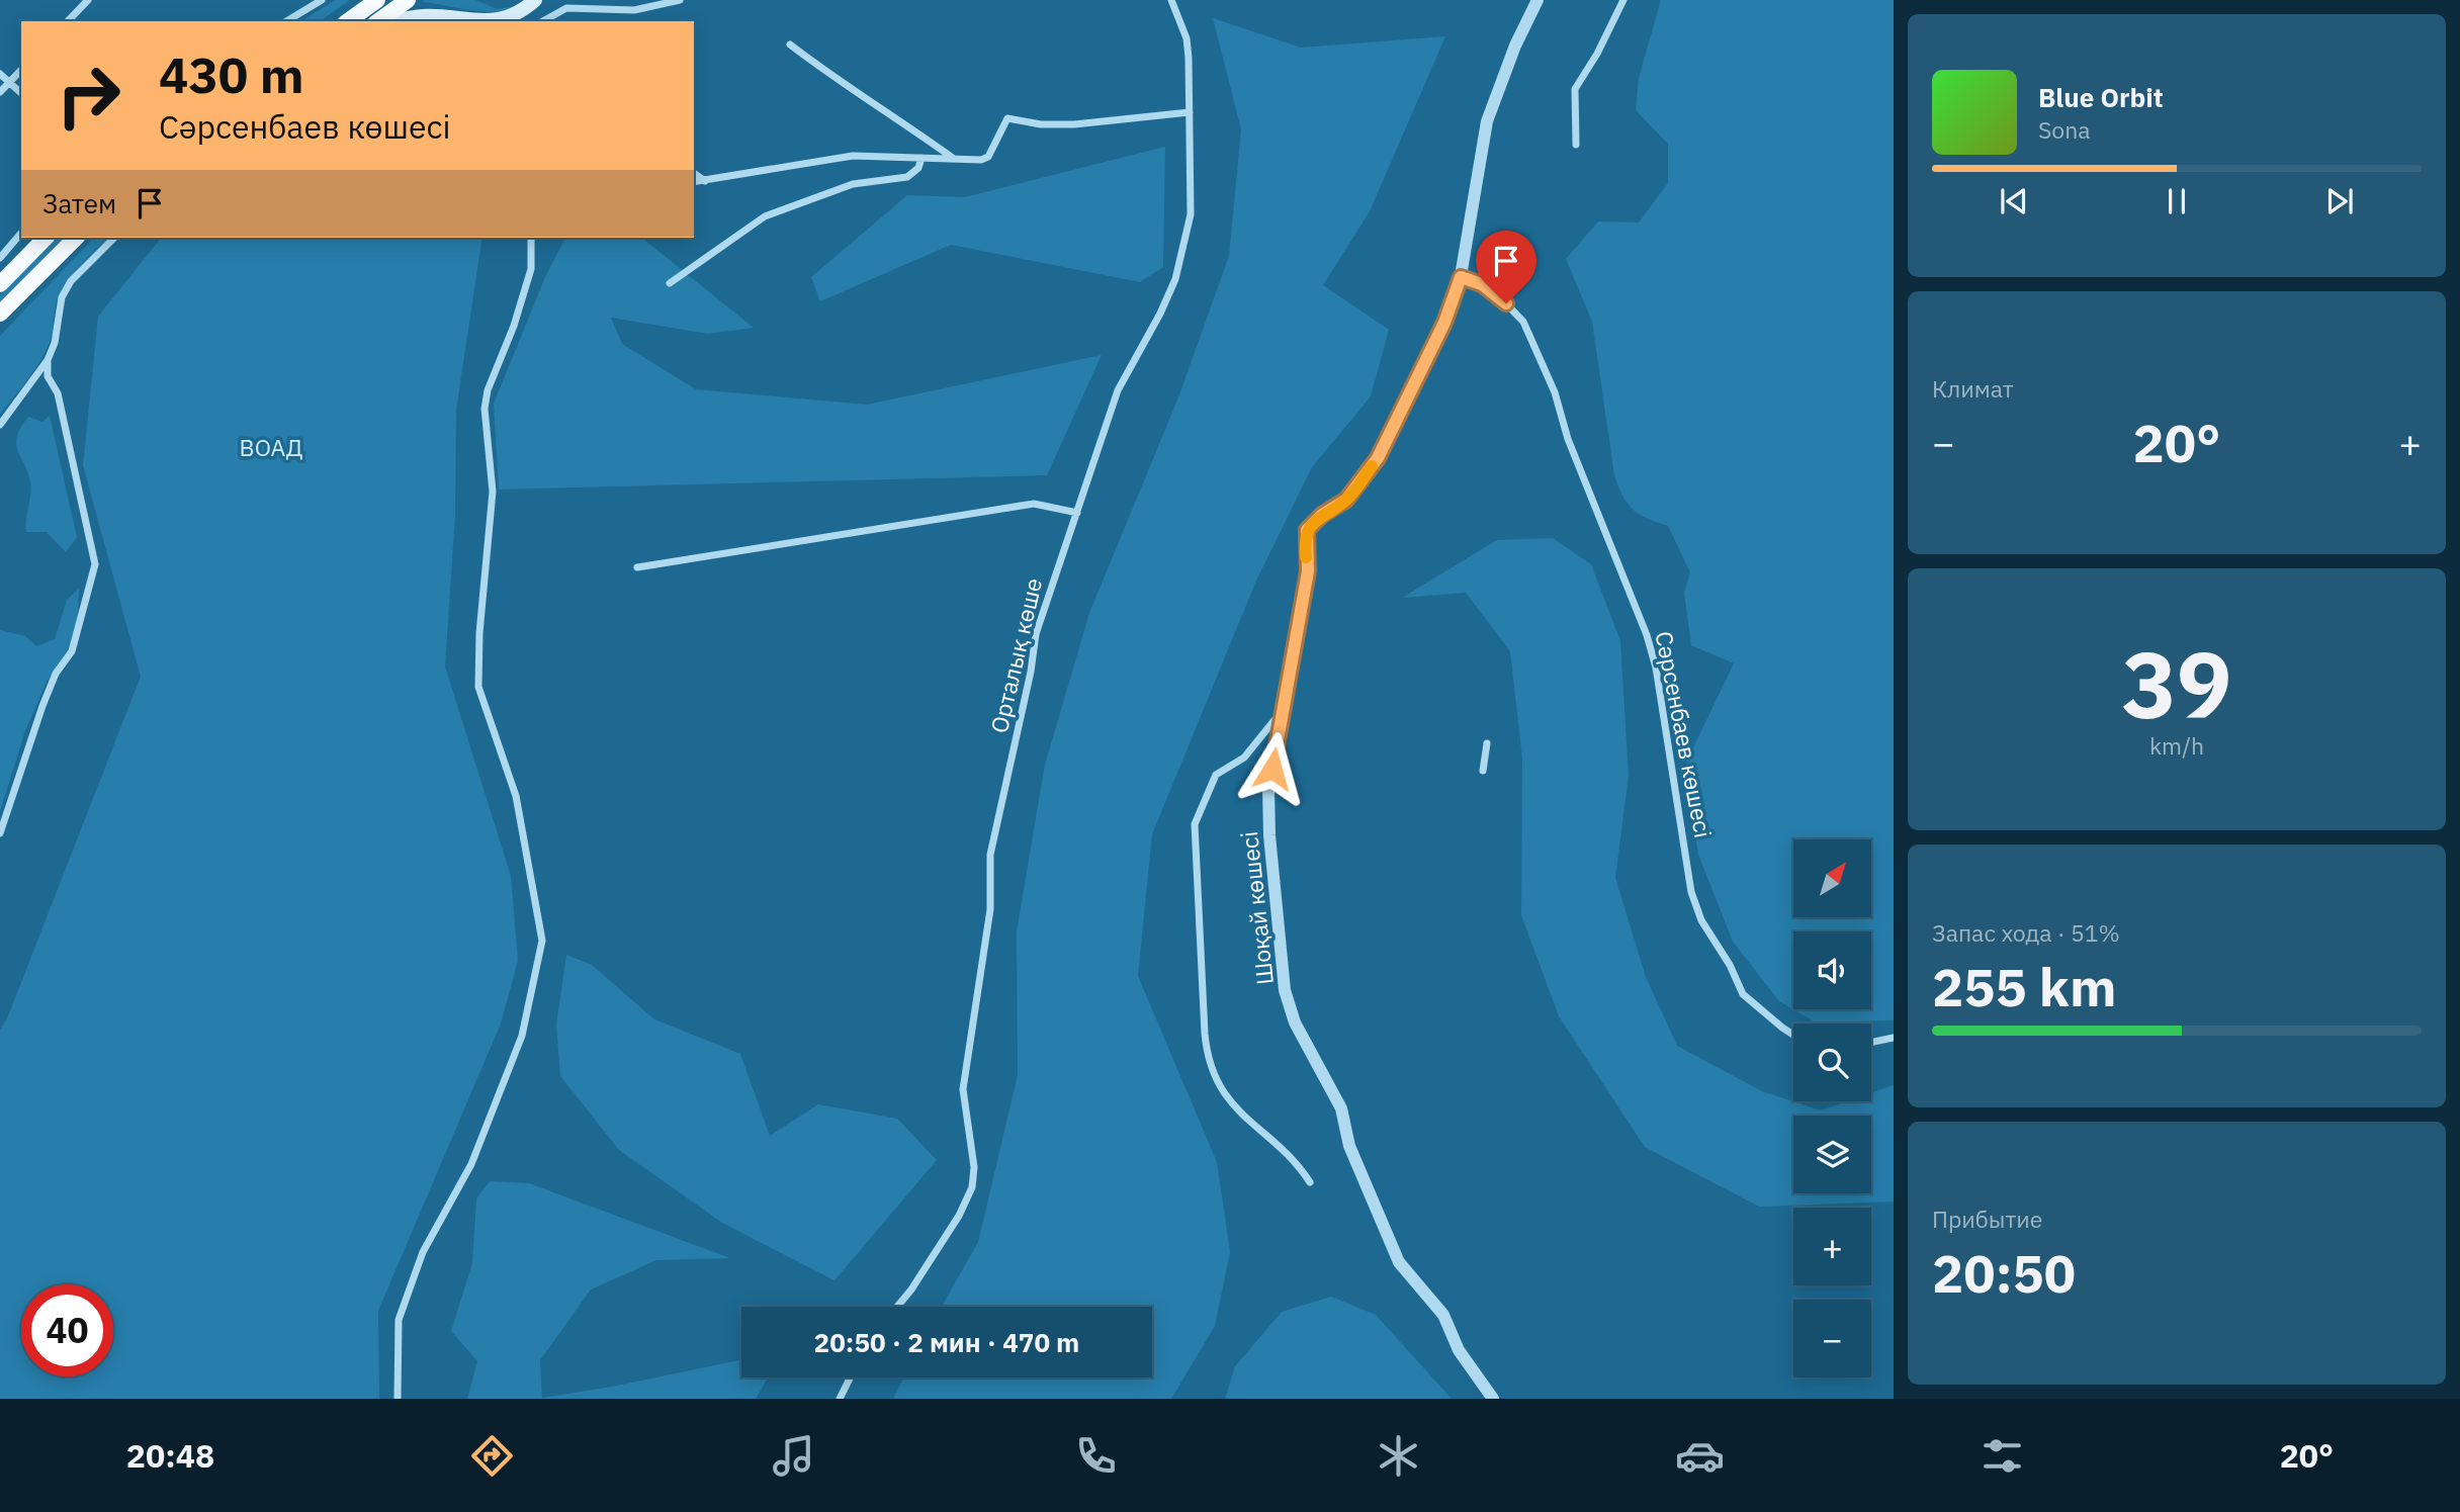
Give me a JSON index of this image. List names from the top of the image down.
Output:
{
  "streets": {
    "street": ["Орталық көше", "Сәрсенбаев көшесі", "Шоқай көшесі"]
  },
  "crossings": [
    ["Сәрсенбаев көшесі", "Шоқай көшесі"]
  ],
  "parks": ["ВОАД"],
  "north": "top right",
  "page": {
    "turn": ["430 m", "Сәрсенбаев көшесі"],
    "song": ["Blue Orbit", "Sona"],
    "then": "Затем",
    "tile": [
      "Климат",
      ["39", "km/h"],
      ["Запас хода · 51%", "255 km"],
      ["Прибытие", "20:50"]
    ],
    "heat": ["−", "20°", "+"],
    "map_buttons": ["+", "−"],
    "limit": "40",
    "trip": "20:50 · 2 мин · 470 m",
    "tabs": ["20:48", "20°"]
  }
}
